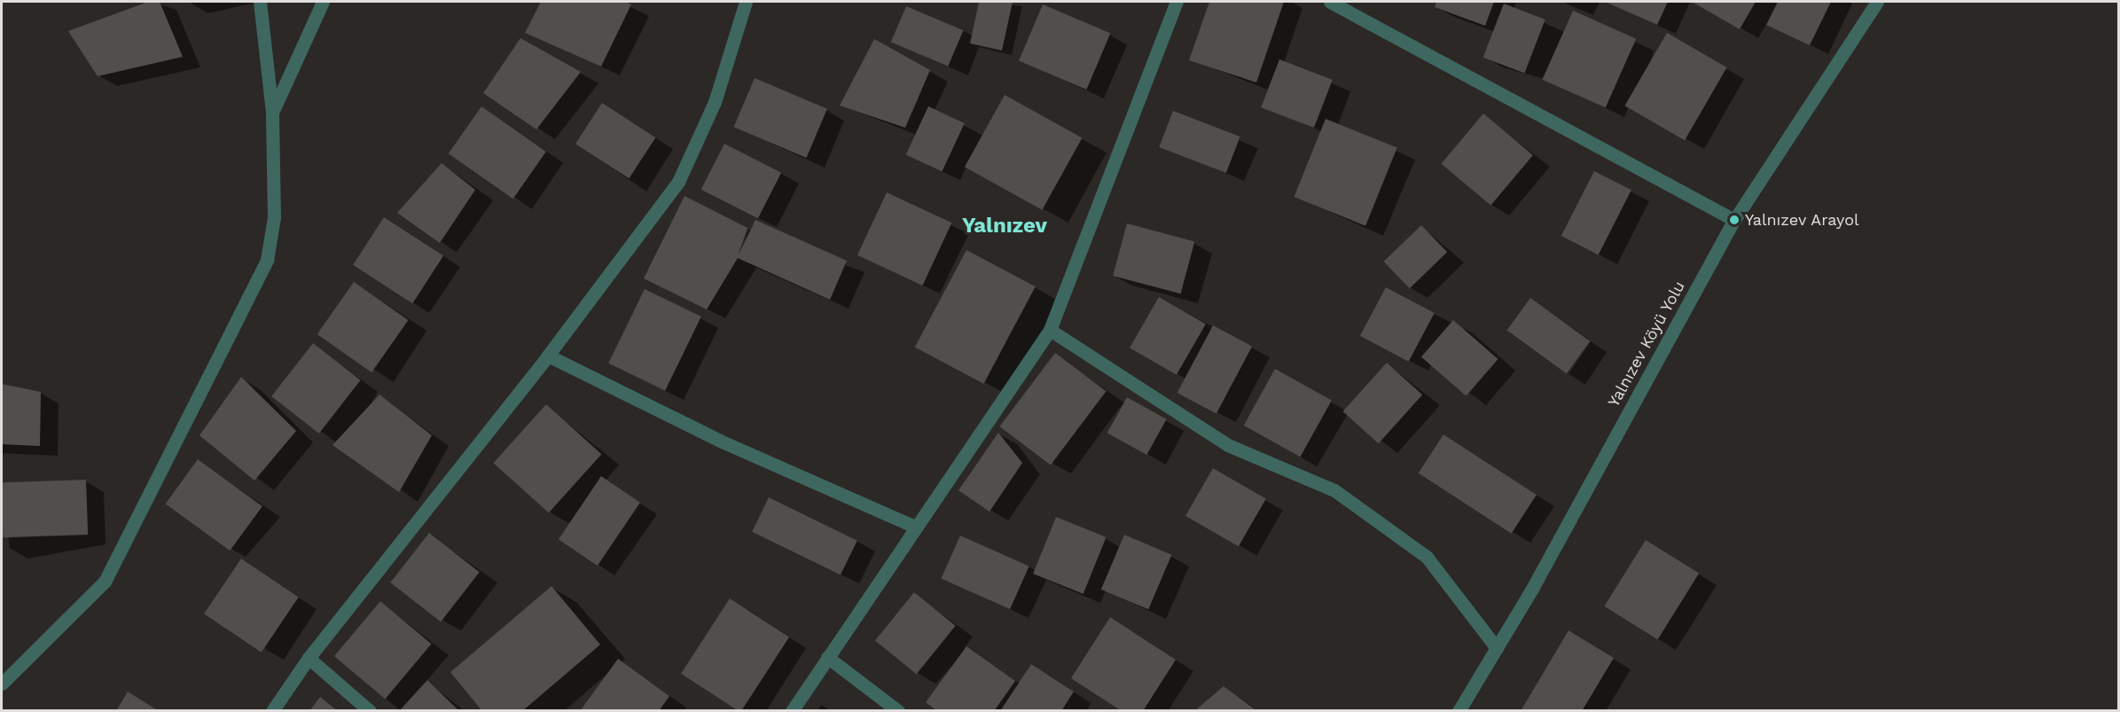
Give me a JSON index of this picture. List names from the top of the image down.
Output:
{
  "streets": {
    "street": ["Yalnızev Köyü Yolu"]
  },
  "districts": ["Yalnızev"],
  "places": ["Yalnızev Arayol"]
}
